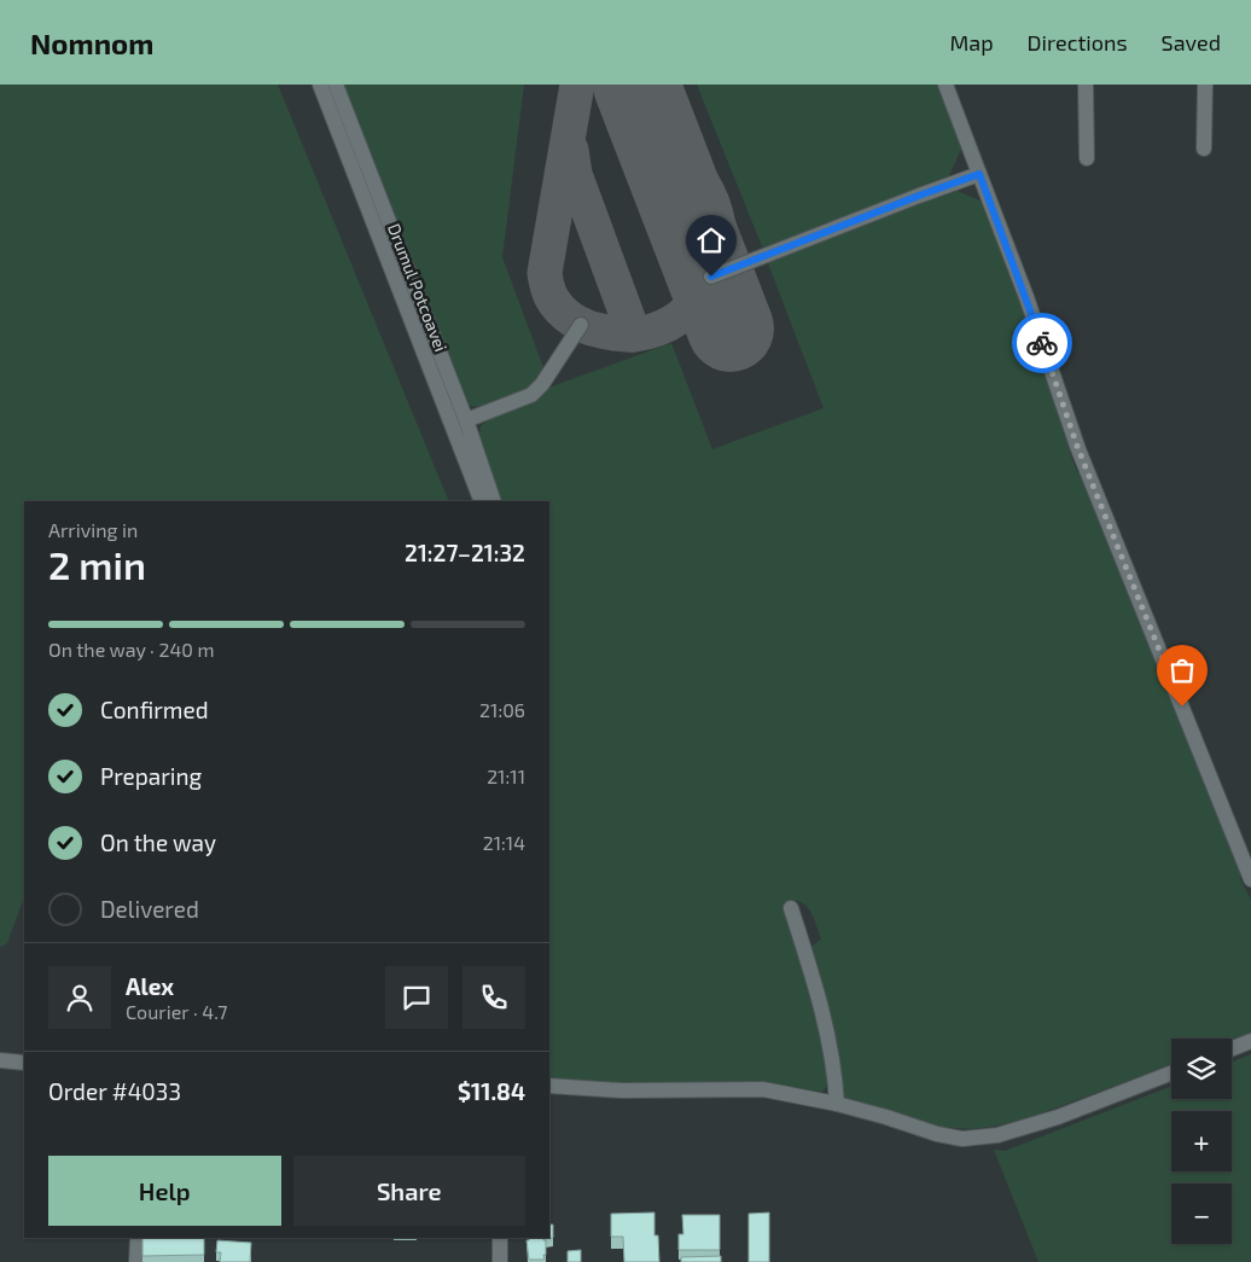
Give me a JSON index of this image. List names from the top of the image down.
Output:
{
  "streets": {
    "street": ["Drumul Potcoavei"]
  },
  "page": {
    "header": "Nomnom",
    "nav": ["Map", "Directions", "Saved"],
    "heading": ["2 min", "Arriving in", "21:27–21:32"],
    "panel": [
      "Alex",
      "Courier · 4.7",
      "Order #4033",
      "$11.84"
    ],
    "bar": "On the way · 240 m",
    "list": [
      ["Confirmed", "21:06"],
      ["Preparing", "21:11"],
      ["On the way", "21:14"],
      "Delivered"
    ],
    "map_buttons": ["+", "−"],
    "buttons": ["Help", "Share"]
  }
}
